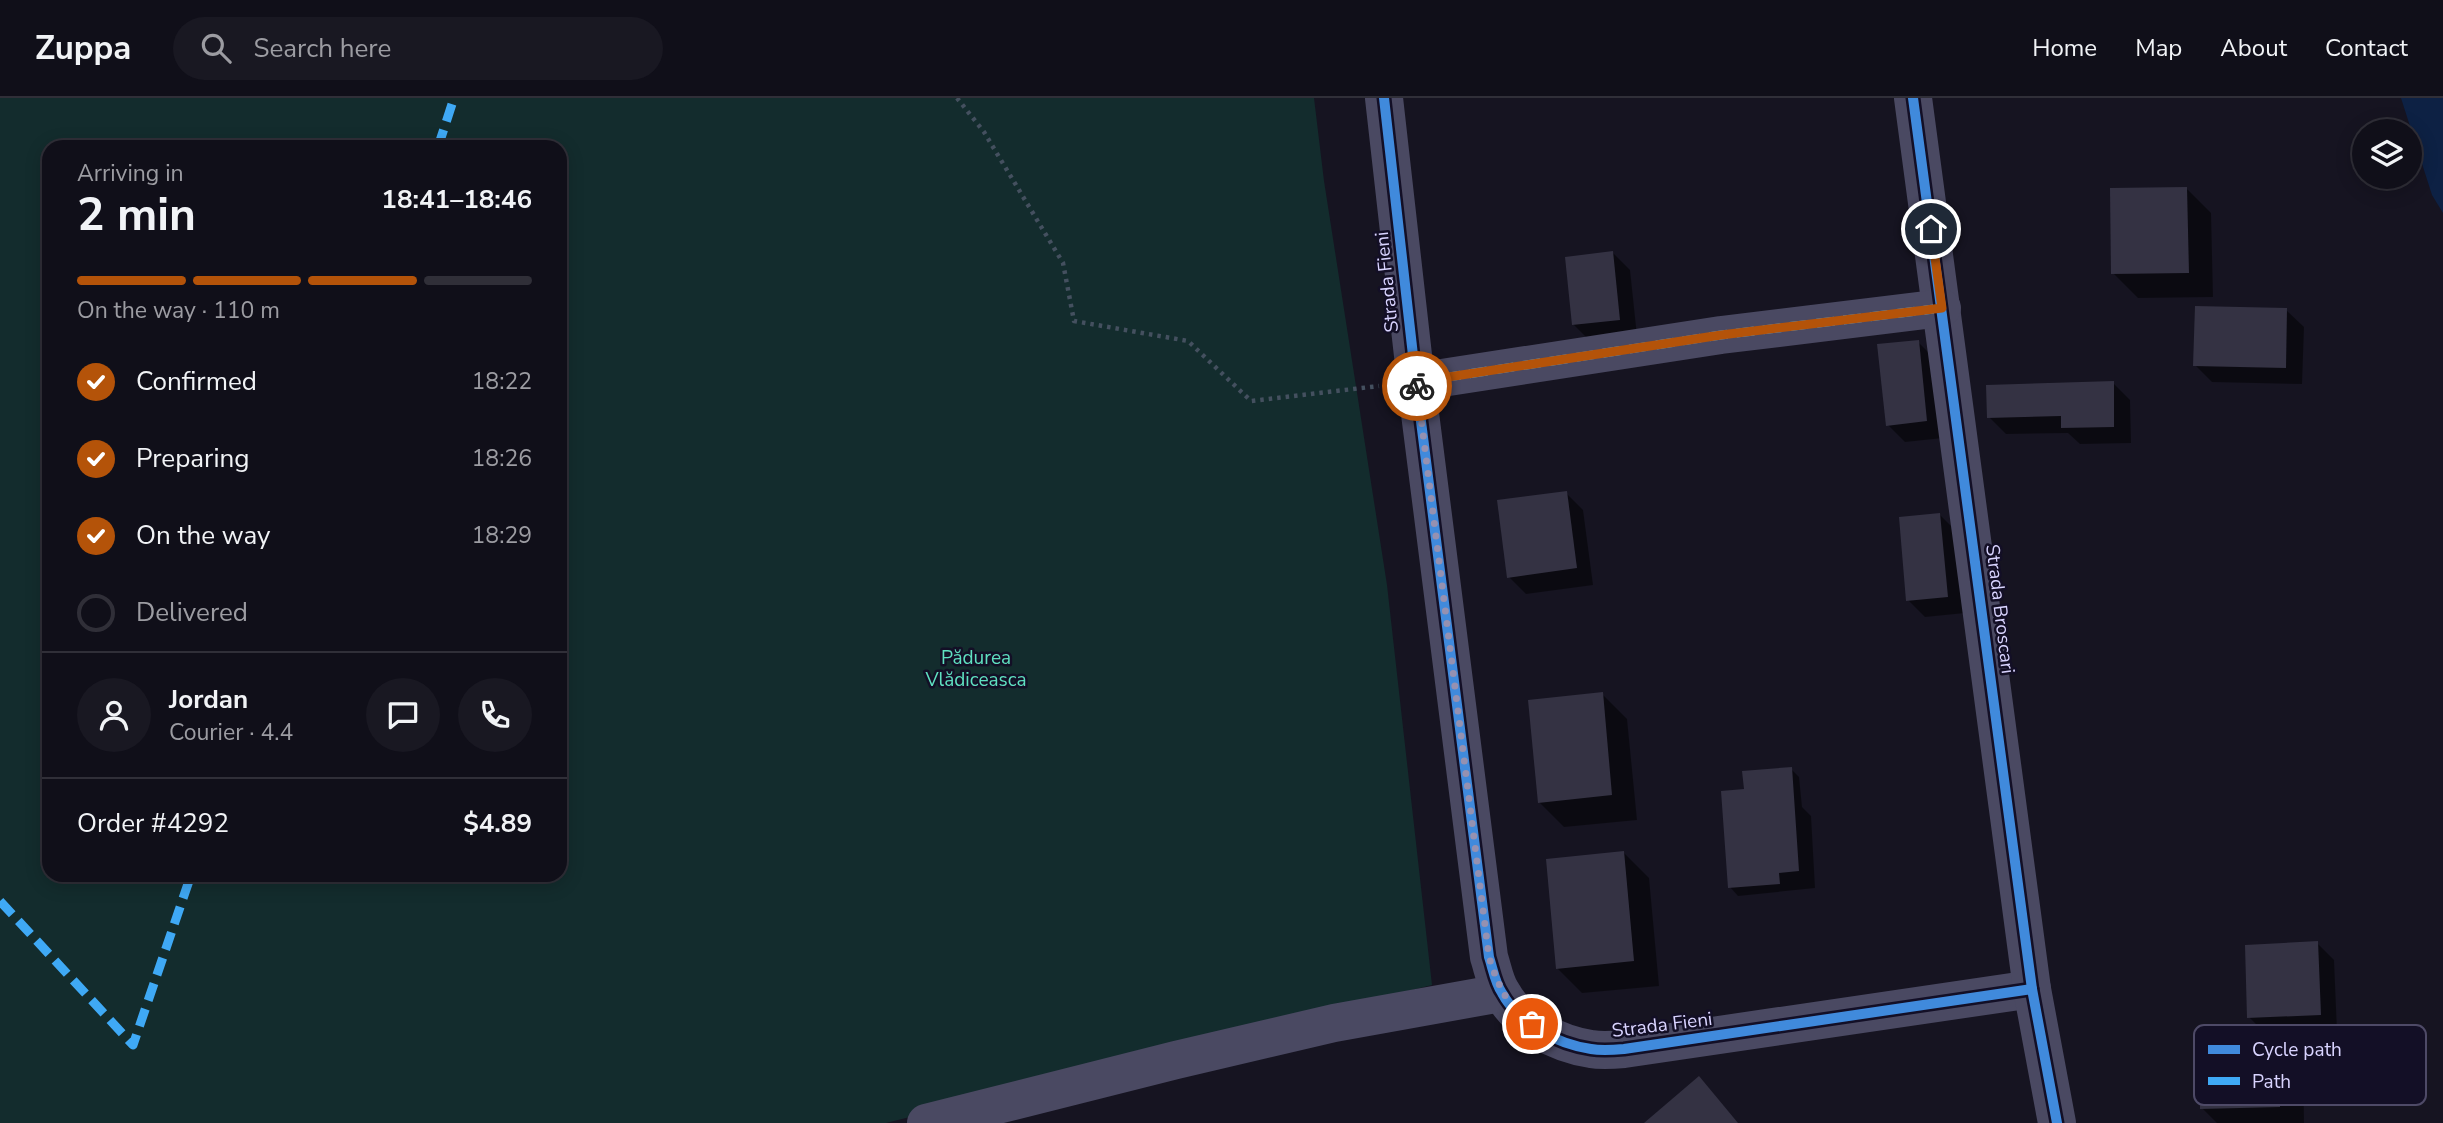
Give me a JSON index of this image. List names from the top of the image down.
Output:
{
  "streets": {
    "street": ["Strada Fieni", "Strada Broscari"]
  },
  "crossings": [
    ["Strada Fieni", "Strada Broscari"]
  ],
  "parks": ["Pădurea Vlădiceasca"],
  "legend": ["Cycle path", "Path"],
  "page": {
    "header": "Zuppa",
    "search": "Search here",
    "nav": [
      "Home",
      "Map",
      "About",
      "Contact"
    ],
    "heading": ["2 min", "Arriving in", "18:41–18:46"],
    "panel": [
      "Jordan",
      "Courier · 4.4",
      "Order #4292",
      "$4.89"
    ],
    "bar": "On the way · 110 m",
    "list": [
      ["Confirmed", "18:22"],
      ["Preparing", "18:26"],
      ["On the way", "18:29"],
      "Delivered"
    ]
  }
}
